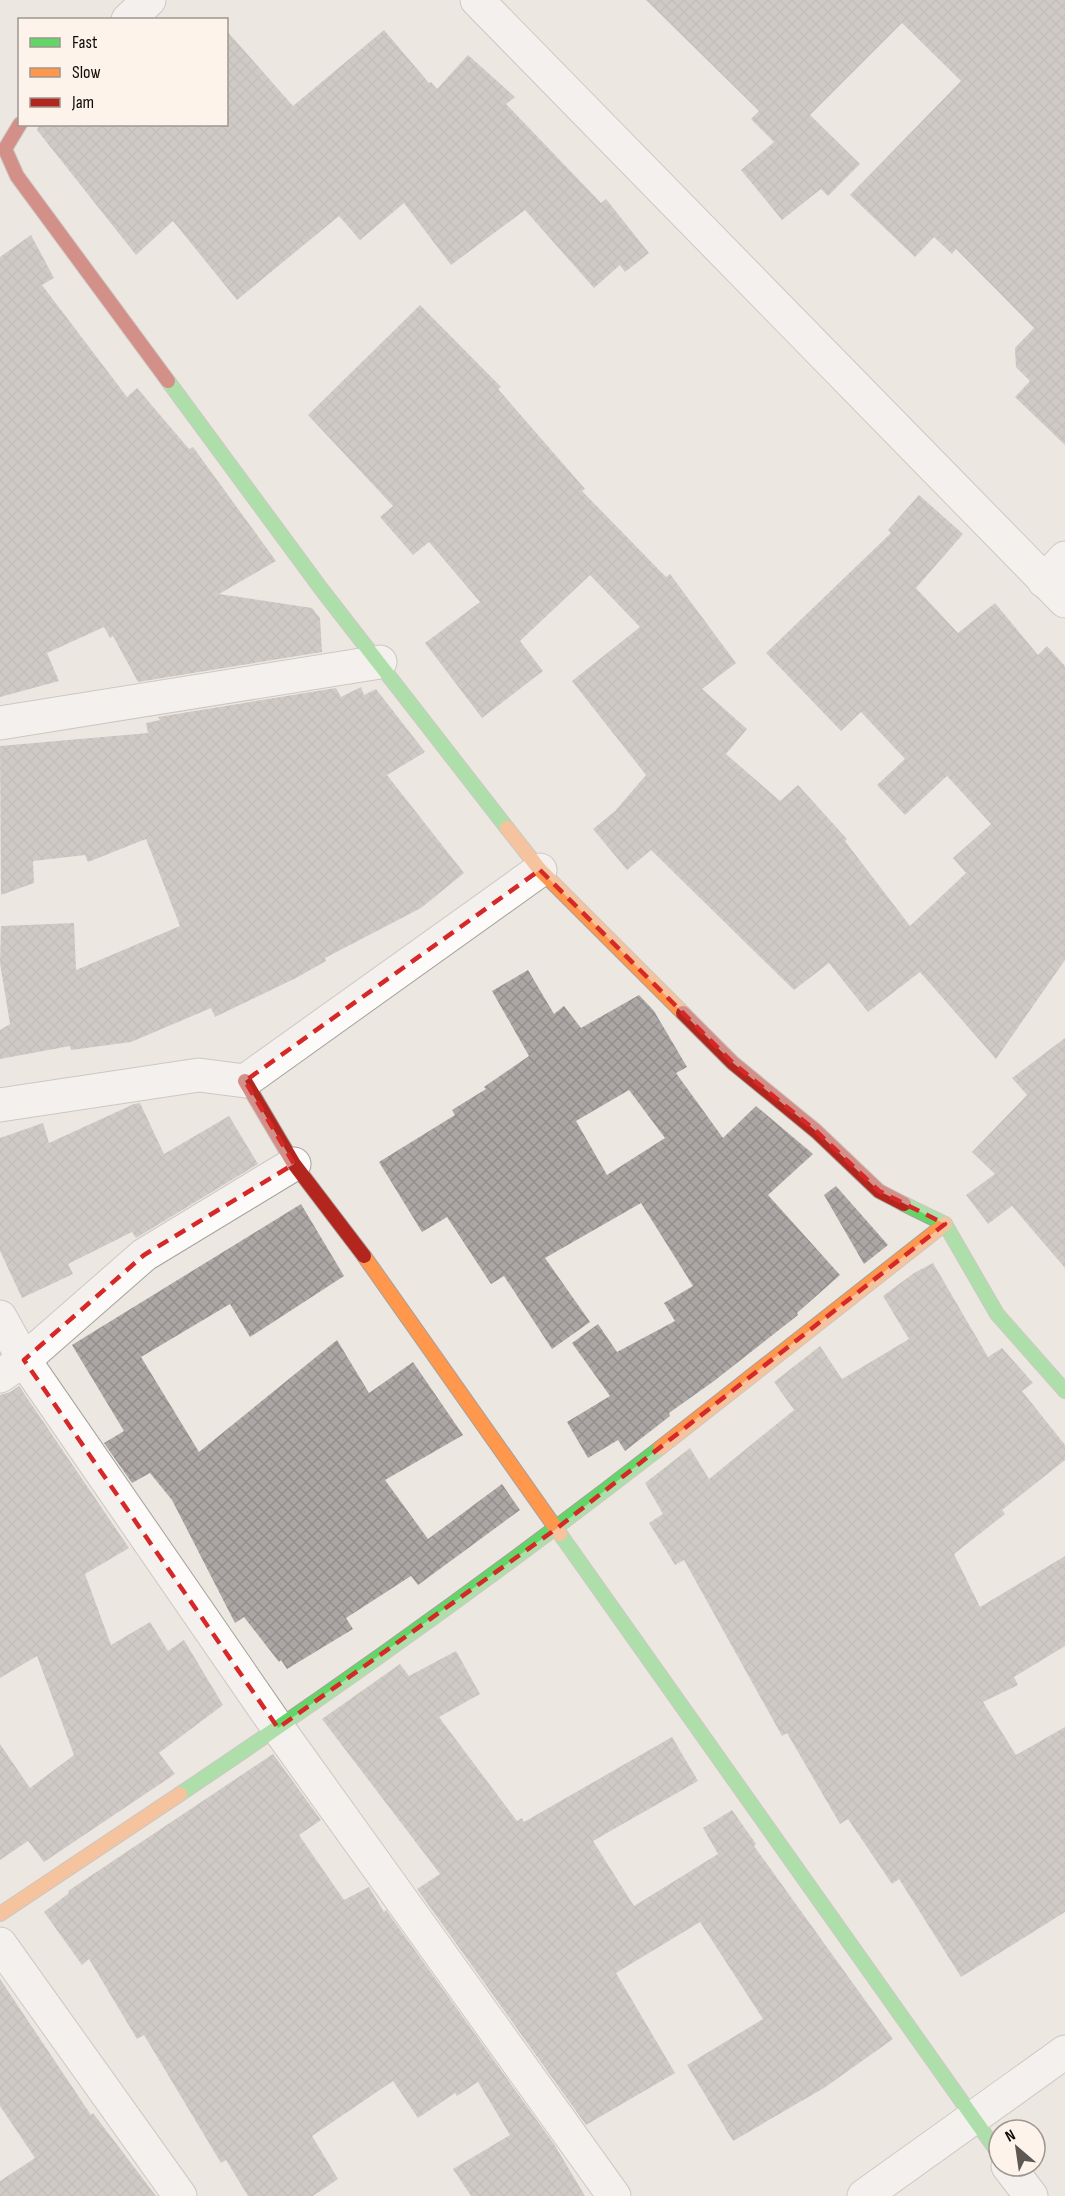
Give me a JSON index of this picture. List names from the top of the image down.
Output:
{
  "legend": ["Fast", "Slow", "Jam"],
  "north": "top left"
}
